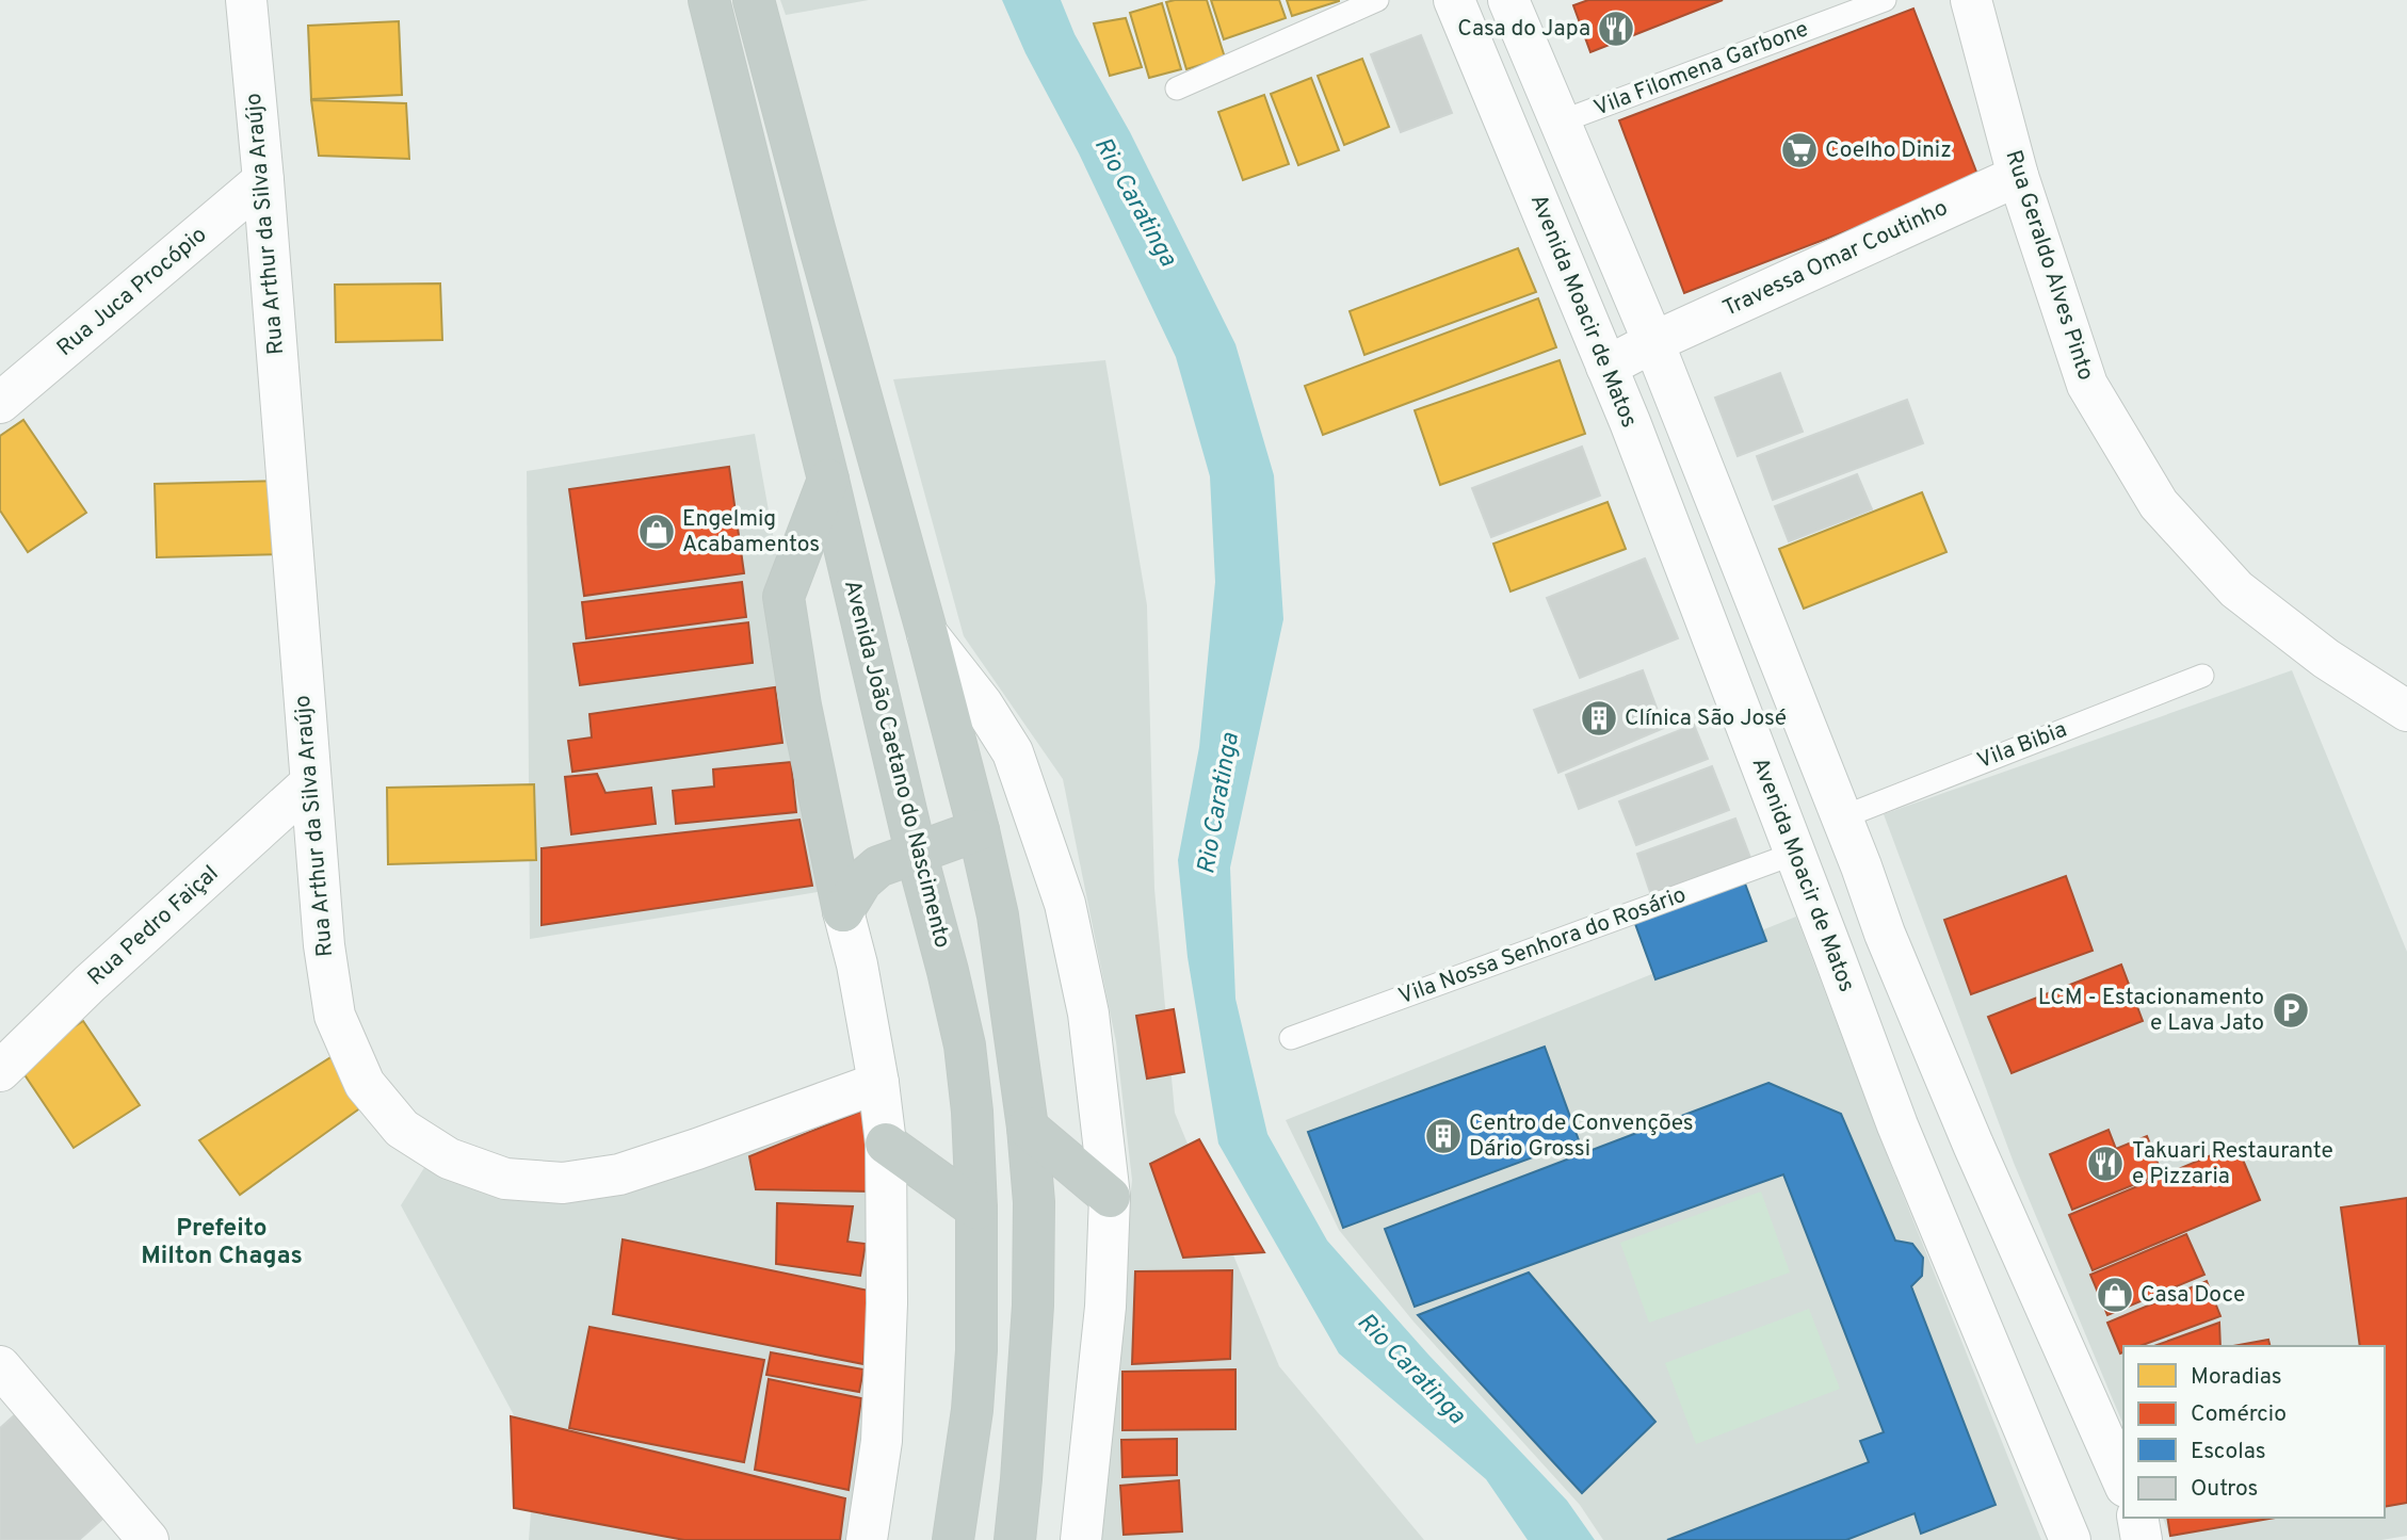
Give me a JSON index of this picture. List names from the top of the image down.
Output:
{
  "streets": {
    "highway": ["Avenida João Caetano do Nascimento"],
    "main road": [
      "Rua Arthur da Silva Araújo",
      "Travessa Omar Coutinho",
      "Rua Geraldo Alves Pinto",
      "Rua Juca Procópio",
      "Avenida Moacir de Matos",
      "Rua Pedro Faiçal"
    ],
    "lane": ["Vila Filomena Garbone", "Vila Bibia", "Vila Nossa Senhora do Rosário"]
  },
  "crossings": [
    ["Rua Arthur da Silva Araújo", "Rua Juca Procópio"],
    ["Rua Arthur da Silva Araújo", "Rua Pedro Faiçal"],
    ["Travessa Omar Coutinho", "Rua Geraldo Alves Pinto"],
    ["Travessa Omar Coutinho", "Avenida Moacir de Matos"],
    ["Avenida Moacir de Matos", "Vila Nossa Senhora do Rosário"]
  ],
  "districts": ["Prefeito Milton Chagas"],
  "water": ["Rio Caratinga"],
  "places": {
    "restaurant": ["Casa do Japa", "Takuari Restaurante e Pizzaria"],
    "supermarket": ["Coelho Diniz"],
    "shop": ["Engelmig Acabamentos", "Casa Doce"],
    "building": ["Clínica São José", "Centro de Convenções Dário Grossi"],
    "parking": ["LCM - Estacionamento e Lava Jato"]
  },
  "legend": [
    "Moradias",
    "Comércio",
    "Escolas",
    "Outros"
  ]
}
